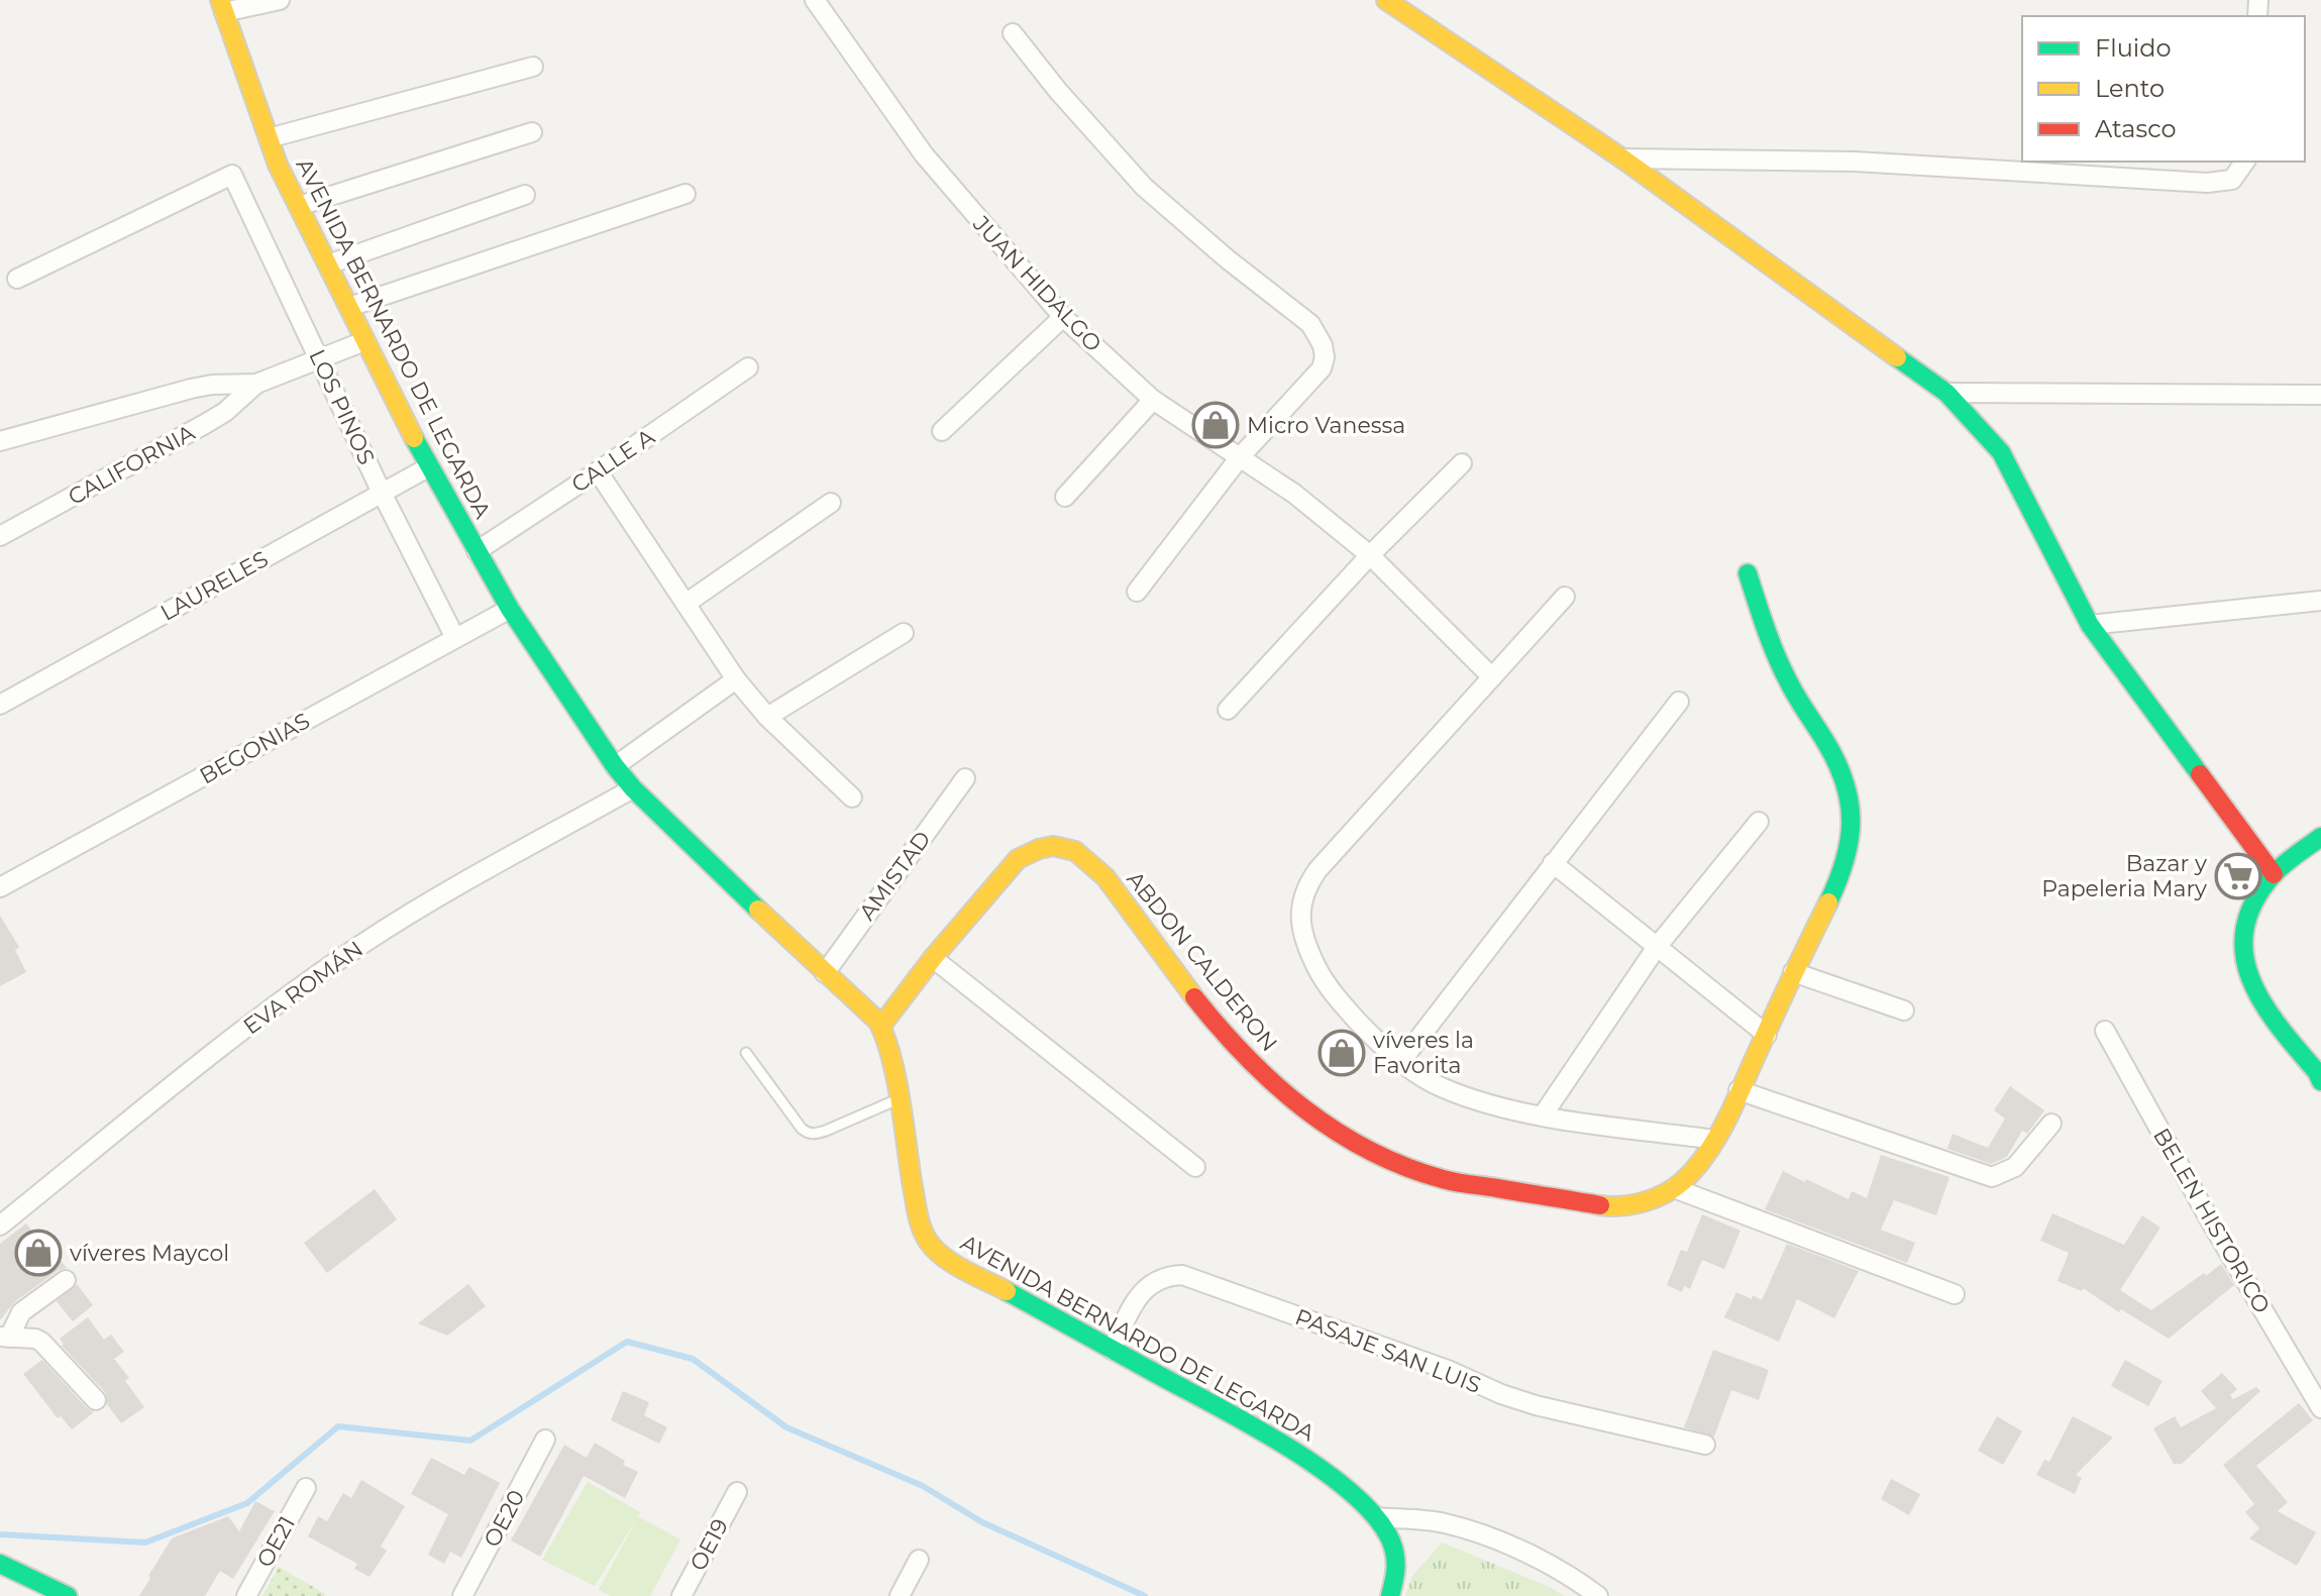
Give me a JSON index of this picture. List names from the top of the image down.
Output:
{
  "streets": {
    "street": [
      "JUAN HIDALGO",
      "AVENIDA BERNARDO DE LEGARDA",
      "LOS PINOS",
      "CALLE A",
      "CALIFORNIA",
      "LAURELES",
      "BEGONIAS",
      "AMISTAD",
      "ABDON CALDERON",
      "EVA ROMÁN",
      "BELEN HISTORICO",
      "PASAJE SAN LUIS",
      "OE20",
      "OE21",
      "OE19"
    ]
  },
  "crossings": [
    ["AVENIDA BERNARDO DE LEGARDA", "CALLE A"],
    ["AVENIDA BERNARDO DE LEGARDA", "LAURELES"],
    ["AVENIDA BERNARDO DE LEGARDA", "BEGONIAS"],
    ["AVENIDA BERNARDO DE LEGARDA", "AMISTAD"],
    ["AVENIDA BERNARDO DE LEGARDA", "ABDON CALDERON"],
    ["AVENIDA BERNARDO DE LEGARDA", "EVA ROMÁN"],
    ["AVENIDA BERNARDO DE LEGARDA", "PASAJE SAN LUIS"],
    ["LOS PINOS", "LAURELES"],
    ["LOS PINOS", "BEGONIAS"]
  ],
  "places": {
    "shop": ["Micro Vanessa", "víveres la Favorita", "víveres Maycol"],
    "supermarket": ["Bazar y Papeleria Mary"]
  },
  "legend": ["Fluido", "Lento", "Atasco"]
}
